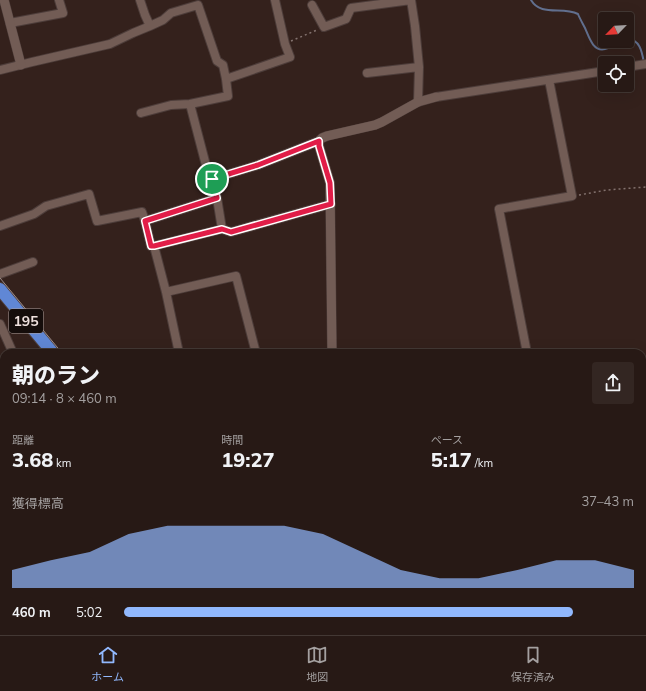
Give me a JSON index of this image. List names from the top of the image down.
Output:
{
  "streets": {
    "highway": ["195"]
  },
  "north": "bottom left",
  "page": {
    "heading": ["朝のラン", "09:14 · 8 × 460 m"],
    "stats": [
      ["距離", "3.68 km"],
      ["時間", "19:27"],
      ["ペース", "5:17 /km"]
    ],
    "chart": ["獲得標高", "37–43 m"],
    "list": [
      {
        "name": "460 m",
        "note": "5:02"
      }
    ],
    "tabs": ["ホーム", "地図", "保存済み"]
  }
}
